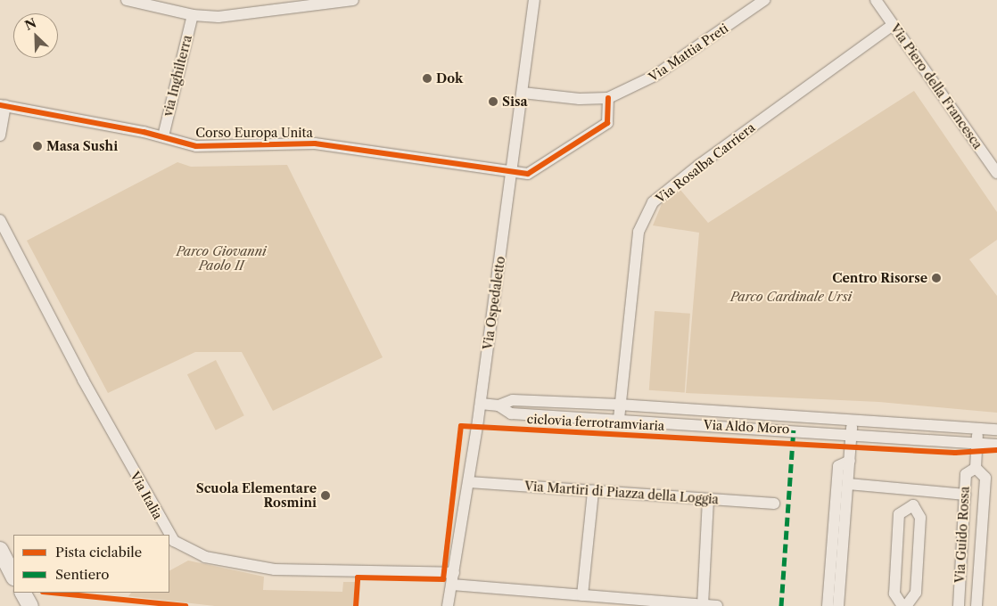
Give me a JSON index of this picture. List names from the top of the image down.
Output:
{
  "streets": {
    "street": [
      "Via Mattia Preti",
      "via Inghilterra",
      "Via Piero della Francesca",
      "Corso Europa Unita",
      "Via Rosalba Carriera",
      "Via Ospedaletto",
      "Via Aldo Moro",
      "Via Martiri di Piazza della Loggia",
      "Via Italia",
      "Via Guido Rossa"
    ],
    "cycle path": ["ciclovia ferrotramviaria"]
  },
  "crossings": [
    ["Via Mattia Preti", "Via Ospedaletto"],
    ["via Inghilterra", "Corso Europa Unita"],
    ["Via Piero della Francesca", "Via Rosalba Carriera"],
    ["Corso Europa Unita", "Via Ospedaletto"],
    ["Via Rosalba Carriera", "Via Aldo Moro"],
    ["Via Ospedaletto", "Via Aldo Moro"],
    ["Via Ospedaletto", "Via Martiri di Piazza della Loggia"],
    ["Via Ospedaletto", "Via Italia"],
    ["Via Aldo Moro", "Via Guido Rossa"]
  ],
  "parks": ["Parco Giovanni Paolo II", "Parco Cardinale Ursi"],
  "places": [
    "Dok",
    "Sisa",
    "Masa Sushi",
    "Centro Risorse",
    "Scuola Elementare Rosmini"
  ],
  "legend": ["Pista ciclabile", "Sentiero"],
  "north": "top left"
}
